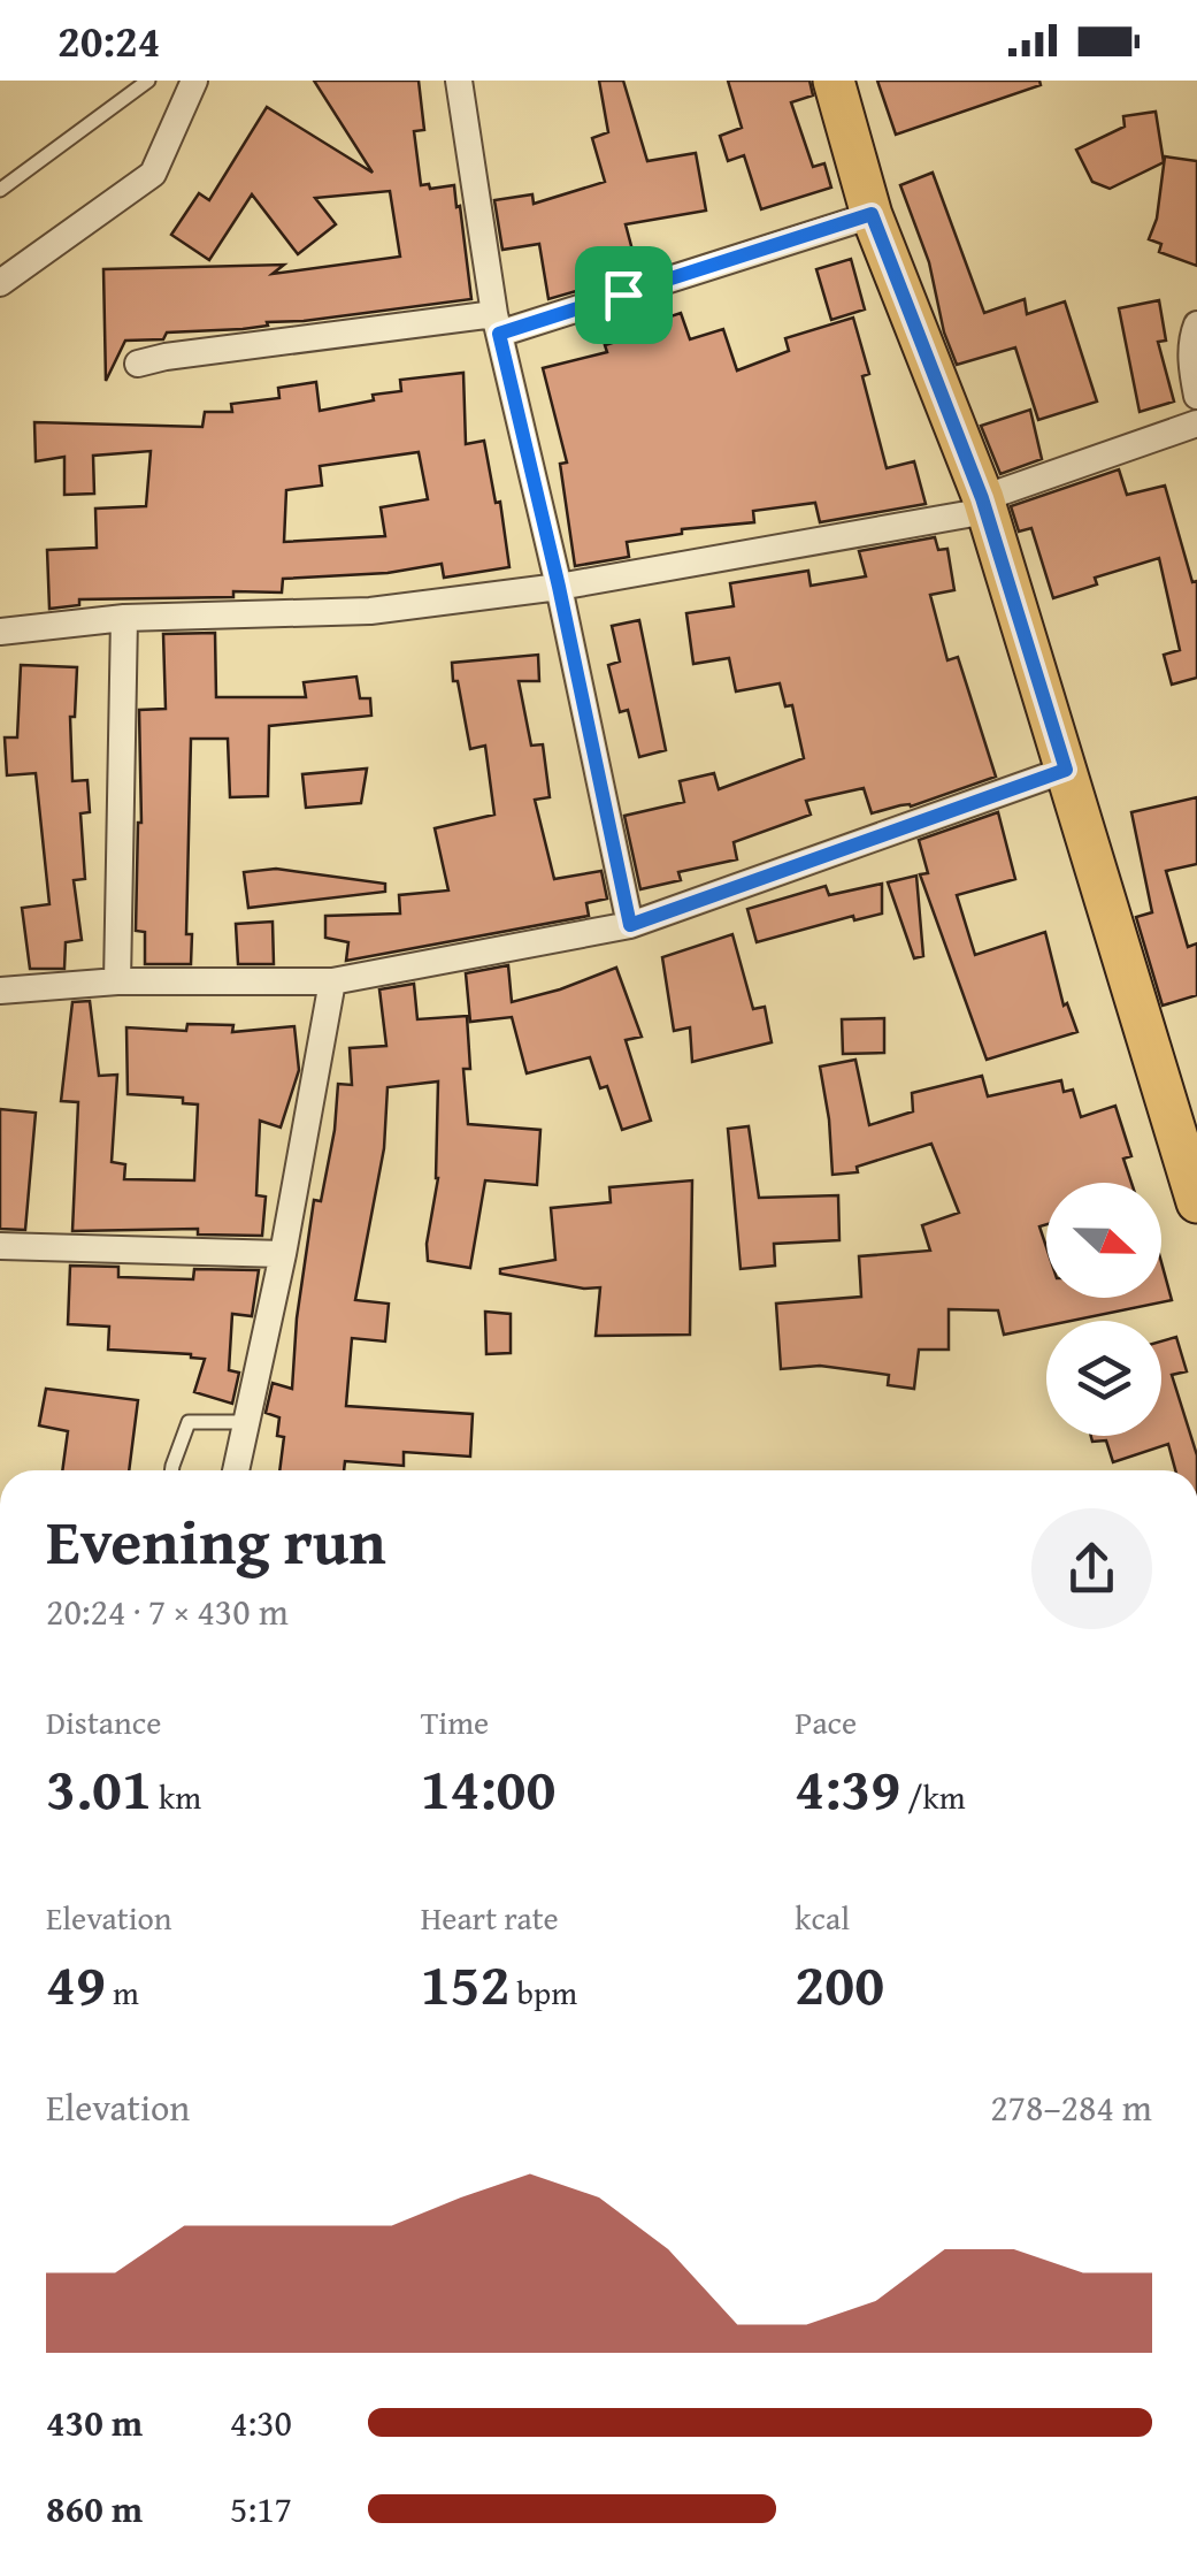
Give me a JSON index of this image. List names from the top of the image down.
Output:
{
  "north": "right",
  "page": {
    "status": "20:24",
    "heading": ["Evening run", "20:24 · 7 × 430 m"],
    "stats": [
      ["Distance", "3.01 km"],
      ["Time", "14:00"],
      ["Pace", "4:39 /km"],
      ["Elevation", "49 m"],
      ["Heart rate", "152 bpm"],
      ["kcal", "200"]
    ],
    "chart": ["Elevation", "278–284 m"],
    "list": [
      {
        "name": "430 m",
        "note": "4:30"
      },
      {
        "name": "860 m",
        "note": "5:17"
      }
    ]
  }
}
